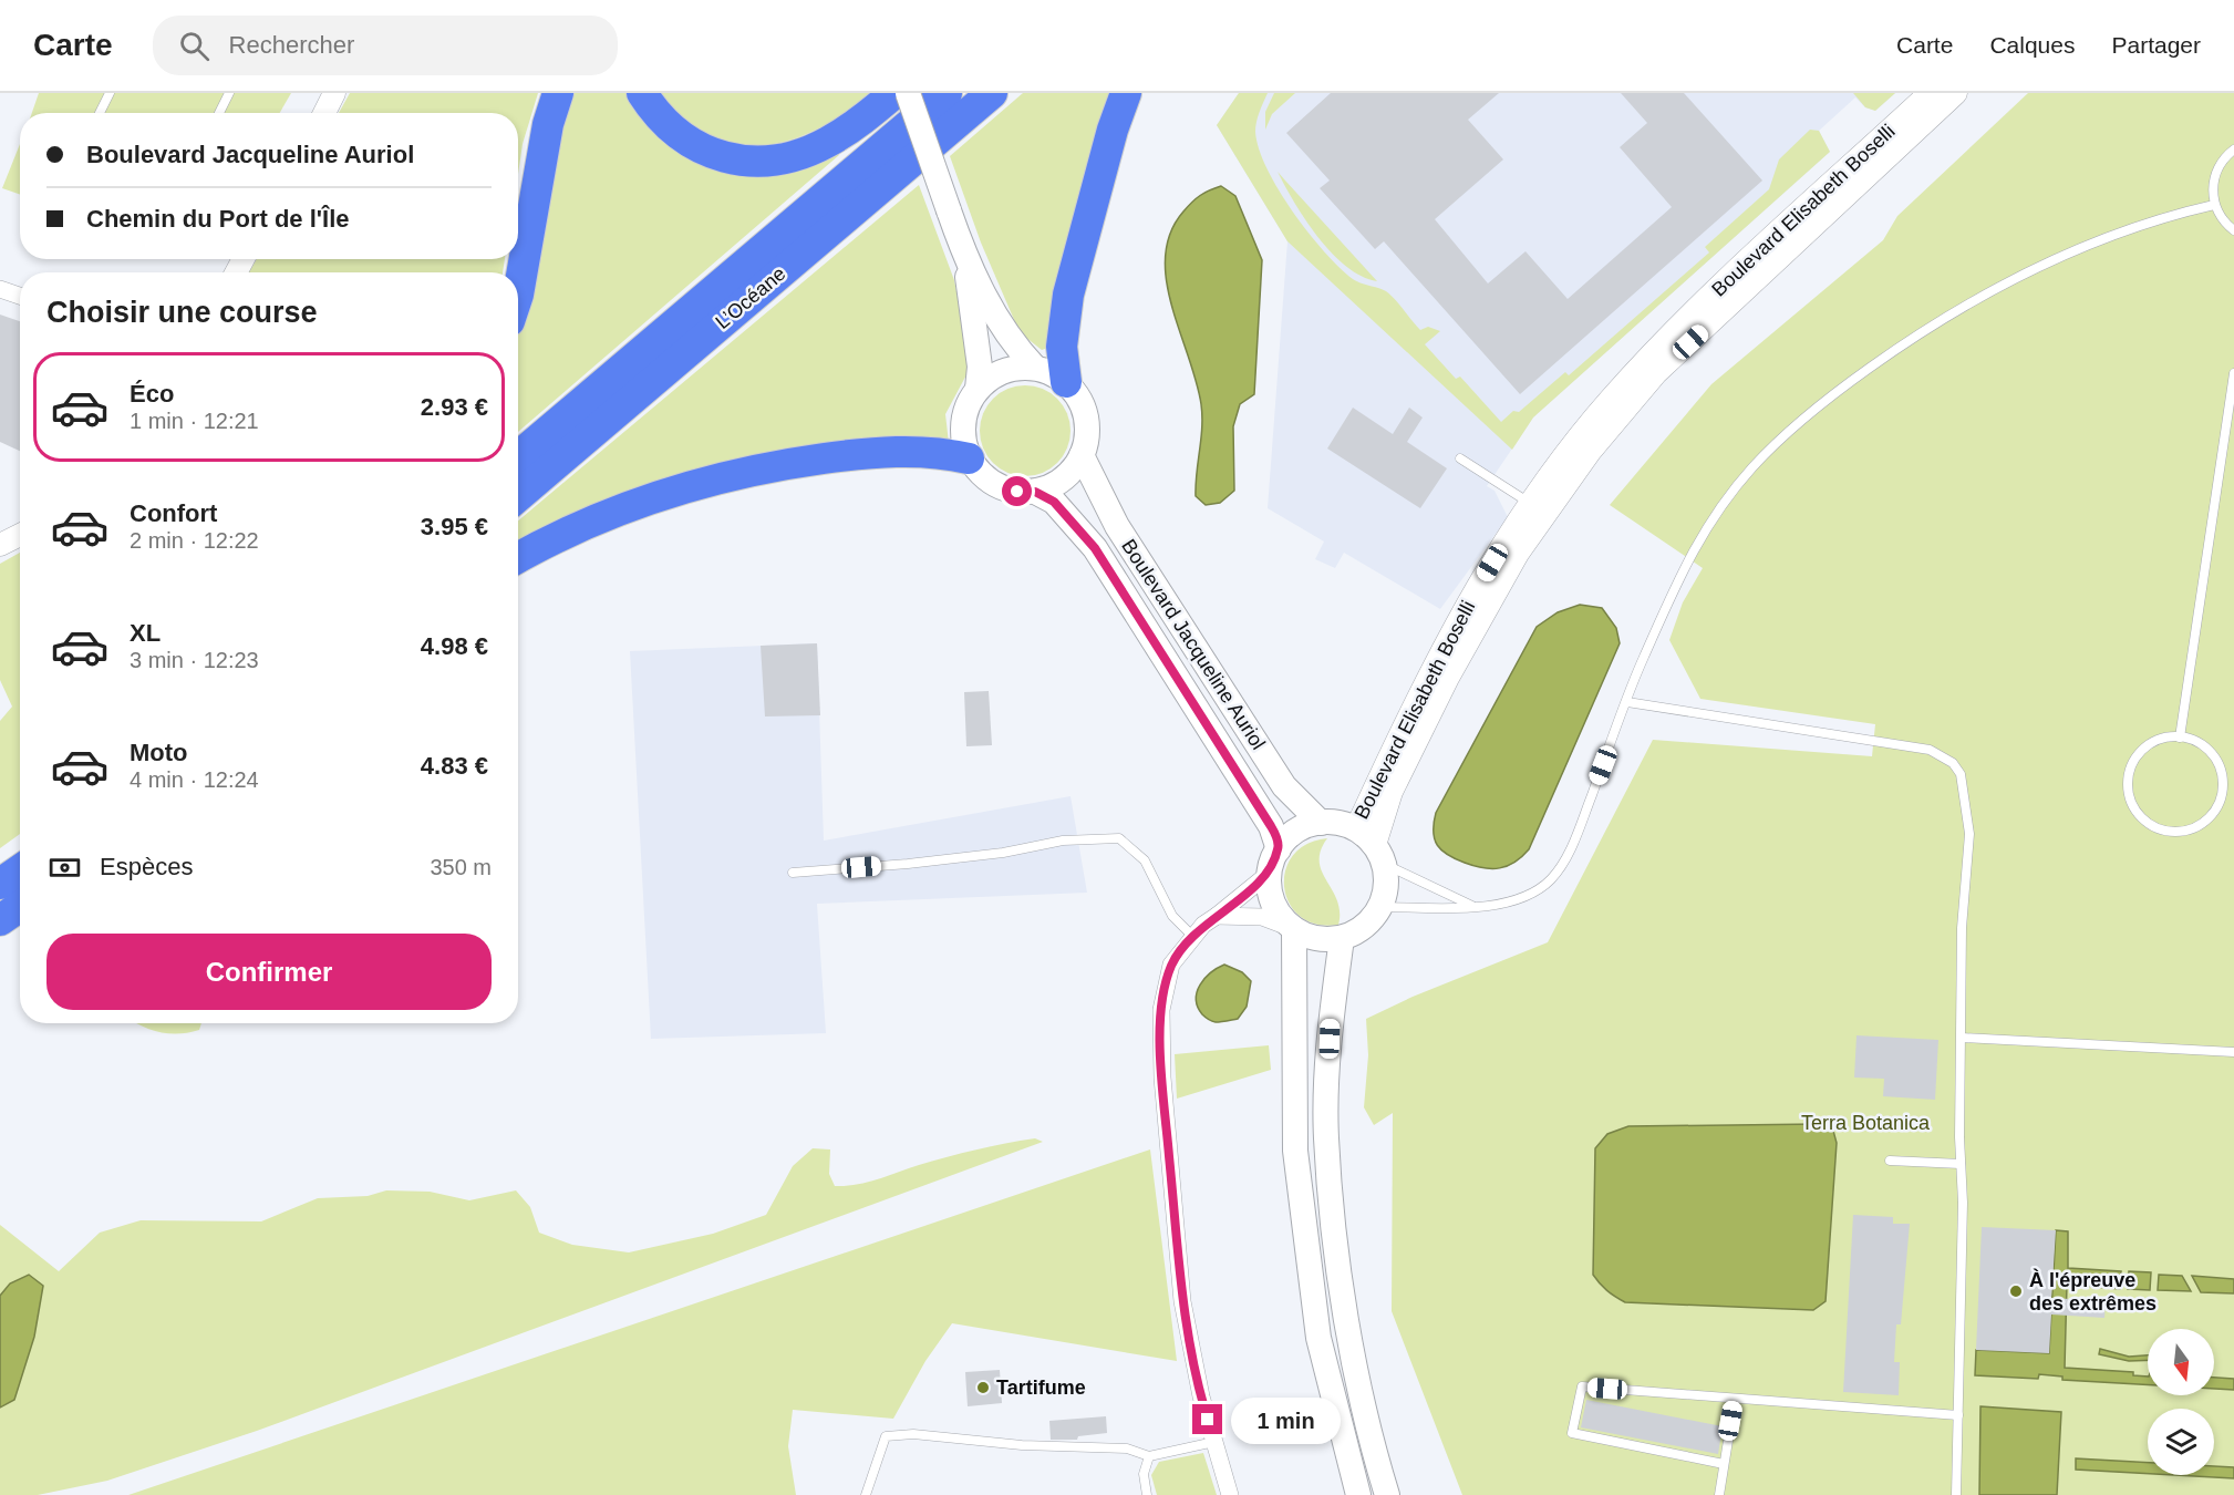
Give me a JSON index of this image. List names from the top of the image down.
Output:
{
  "streets": {
    "highway": ["L’Océane"],
    "main road": ["Boulevard Jacqueline Auriol"],
    "street": ["Boulevard Elisabeth Boselli"]
  },
  "crossings": [
    ["Boulevard Elisabeth Boselli", "Boulevard Jacqueline Auriol"]
  ],
  "parks": ["Terra Botanica"],
  "places": ["À l'épreuve des extrêmes", "Tartifume"],
  "north": "bottom",
  "page": {
    "header": "Carte",
    "search": "Rechercher",
    "nav": ["Carte", "Calques", "Partager"],
    "banner": ["Boulevard Jacqueline Auriol", "Chemin du Port de l'Île"],
    "heading": "Choisir une course",
    "list": [
      {
        "name": "Éco",
        "note": "1 min · 12:21",
        "value": "2.93 €"
      },
      {
        "name": "Confort",
        "note": "2 min · 12:22",
        "value": "3.95 €"
      },
      {
        "name": "XL",
        "note": "3 min · 12:23",
        "value": "4.98 €"
      },
      {
        "name": "Moto",
        "note": "4 min · 12:24",
        "value": "4.83 €"
      }
    ],
    "pay": ["Espèces", "350 m"],
    "buttons": "Confirmer",
    "bubble": "1 min"
  }
}
